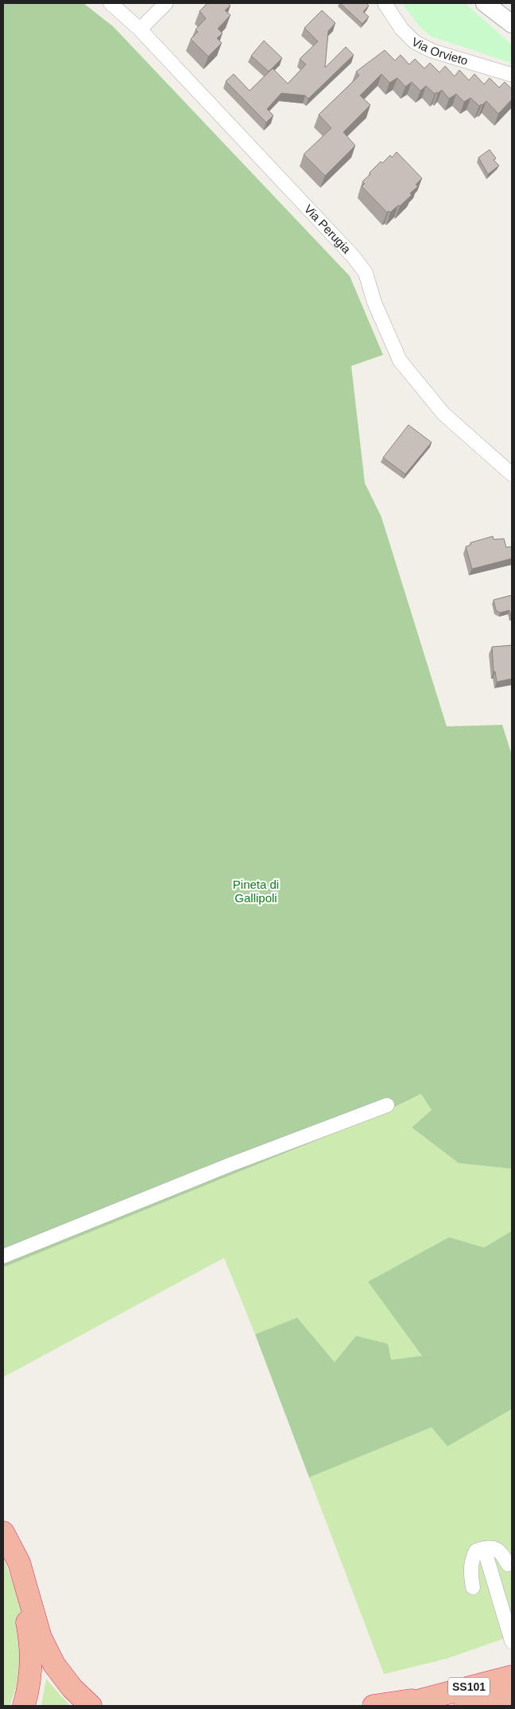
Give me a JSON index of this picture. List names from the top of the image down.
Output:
{
  "streets": {
    "highway": ["SS101"],
    "street": ["Via Orvieto", "Via Perugia"]
  },
  "parks": ["Pineta di Gallipoli"]
}
